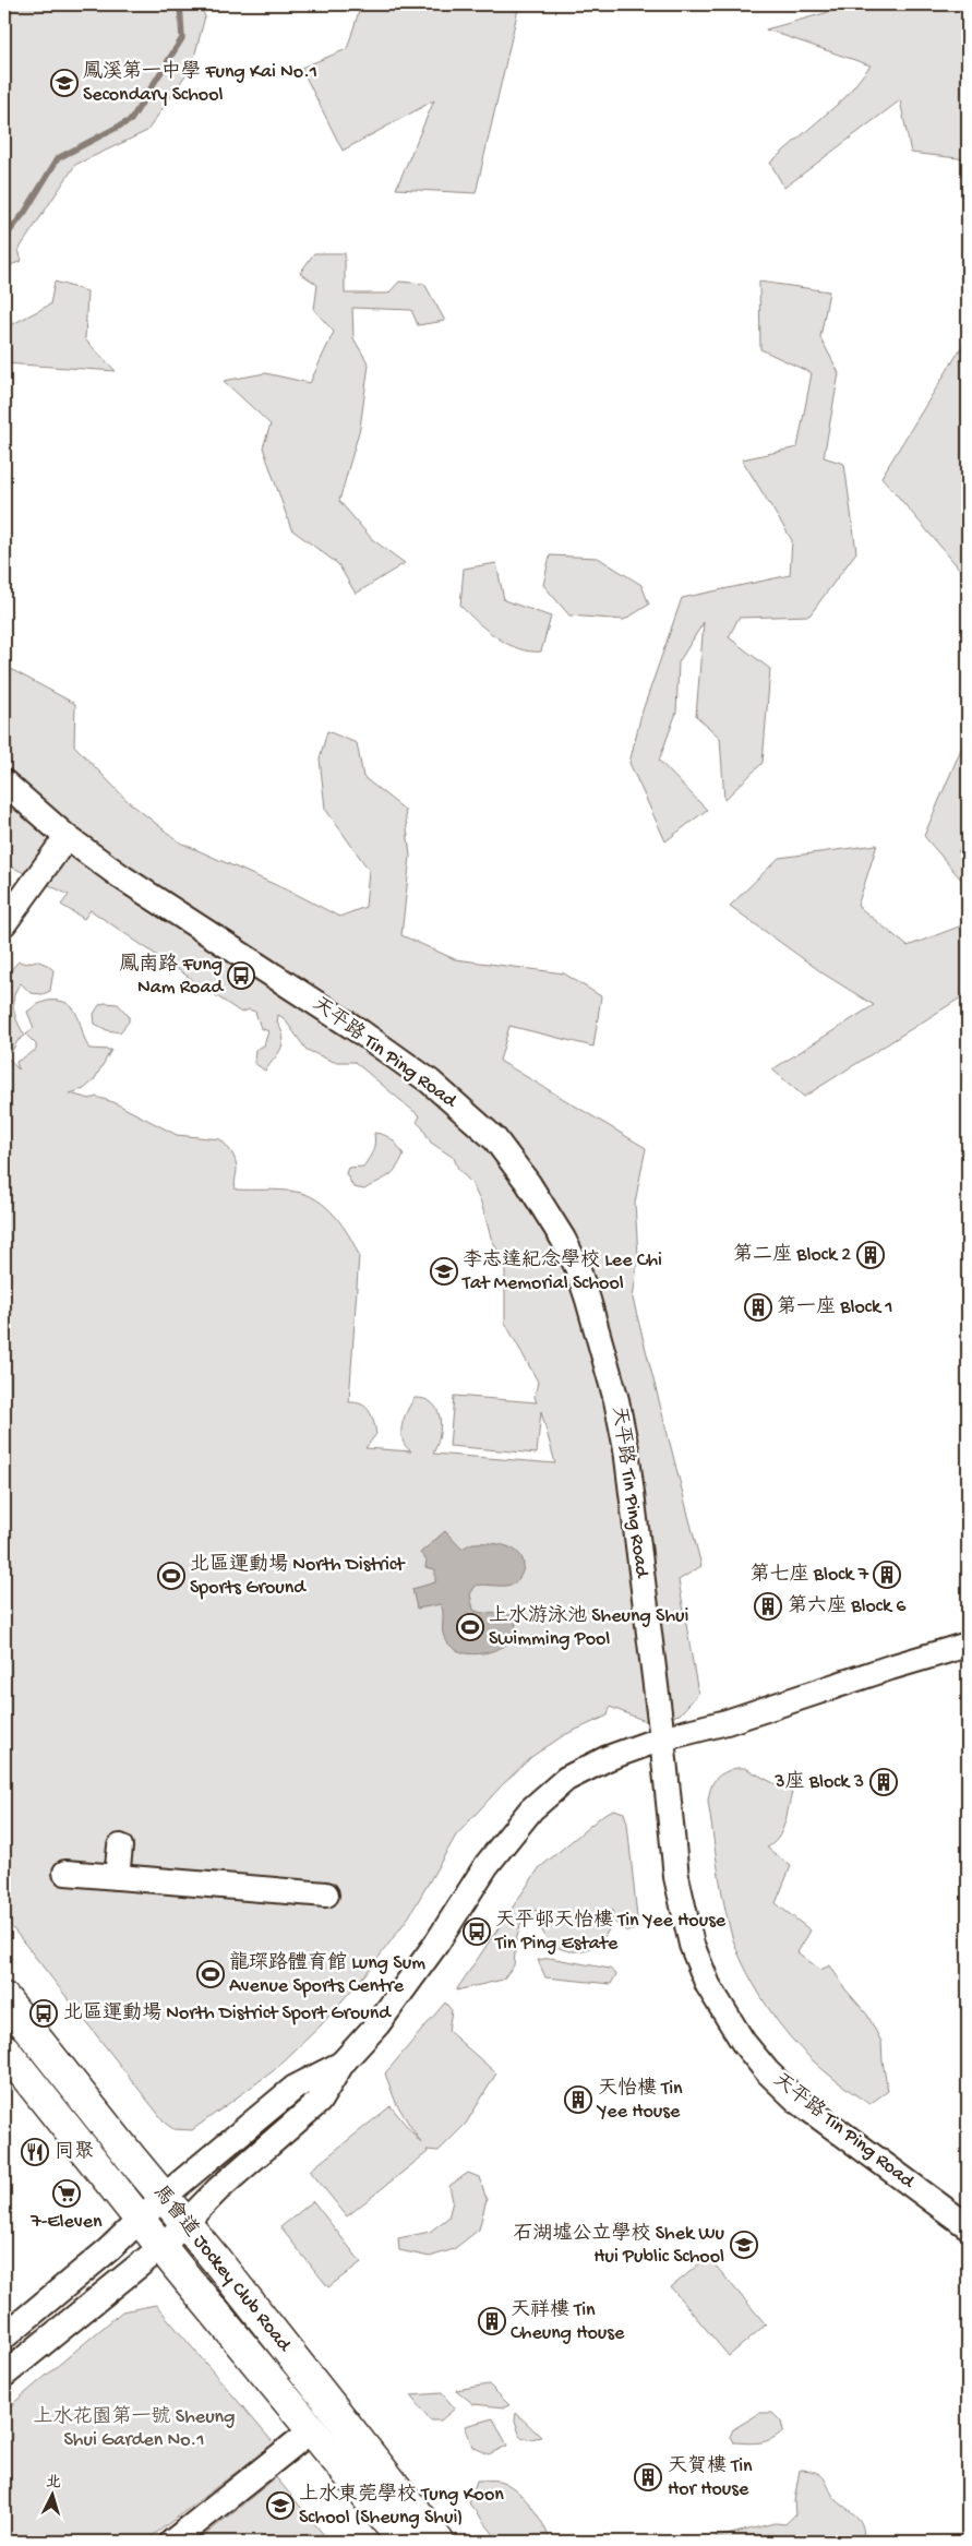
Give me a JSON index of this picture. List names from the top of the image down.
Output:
{
  "streets": {
    "main road": ["馬會道 Jockey Club Road"],
    "street": ["天平路 Tin Ping Road"]
  },
  "parks": ["上水花園第一號 Sheung Shui Garden No.1"],
  "places": {
    "school or university": [
      "鳳溪第一中學 Fung Kai No.1 Secondary School",
      "李志達紀念學校 Lee Chi Tat Memorial School",
      "石湖墟公立學校 Shek Wu Hui Public School",
      "上水東莞學校 Tung Koon School (Sheung Shui)"
    ],
    "bus stop": ["鳳南路 Fung Nam Road", "天平邨天怡樓 Tin Yee House Tin Ping Estate", "北區運動場 North District Sport Ground"],
    "building": [
      "第二座 Block 2",
      "第一座 Block 1",
      "第七座 Block 7",
      "第六座 Block 6",
      "3座 Block 3",
      "天怡樓 Tin Yee House",
      "天祥樓 Tin Cheung House",
      "天賀樓 Tin Hor House"
    ],
    "sports": ["北區運動場 North District Sports Ground", "上水游泳池 Sheung Shui Swimming Pool", "龍琛路體育館 Lung Sum Avenue Sports Centre"],
    "restaurant": ["同聚"],
    "supermarket": ["7-Eleven"]
  },
  "north": "top"
}
